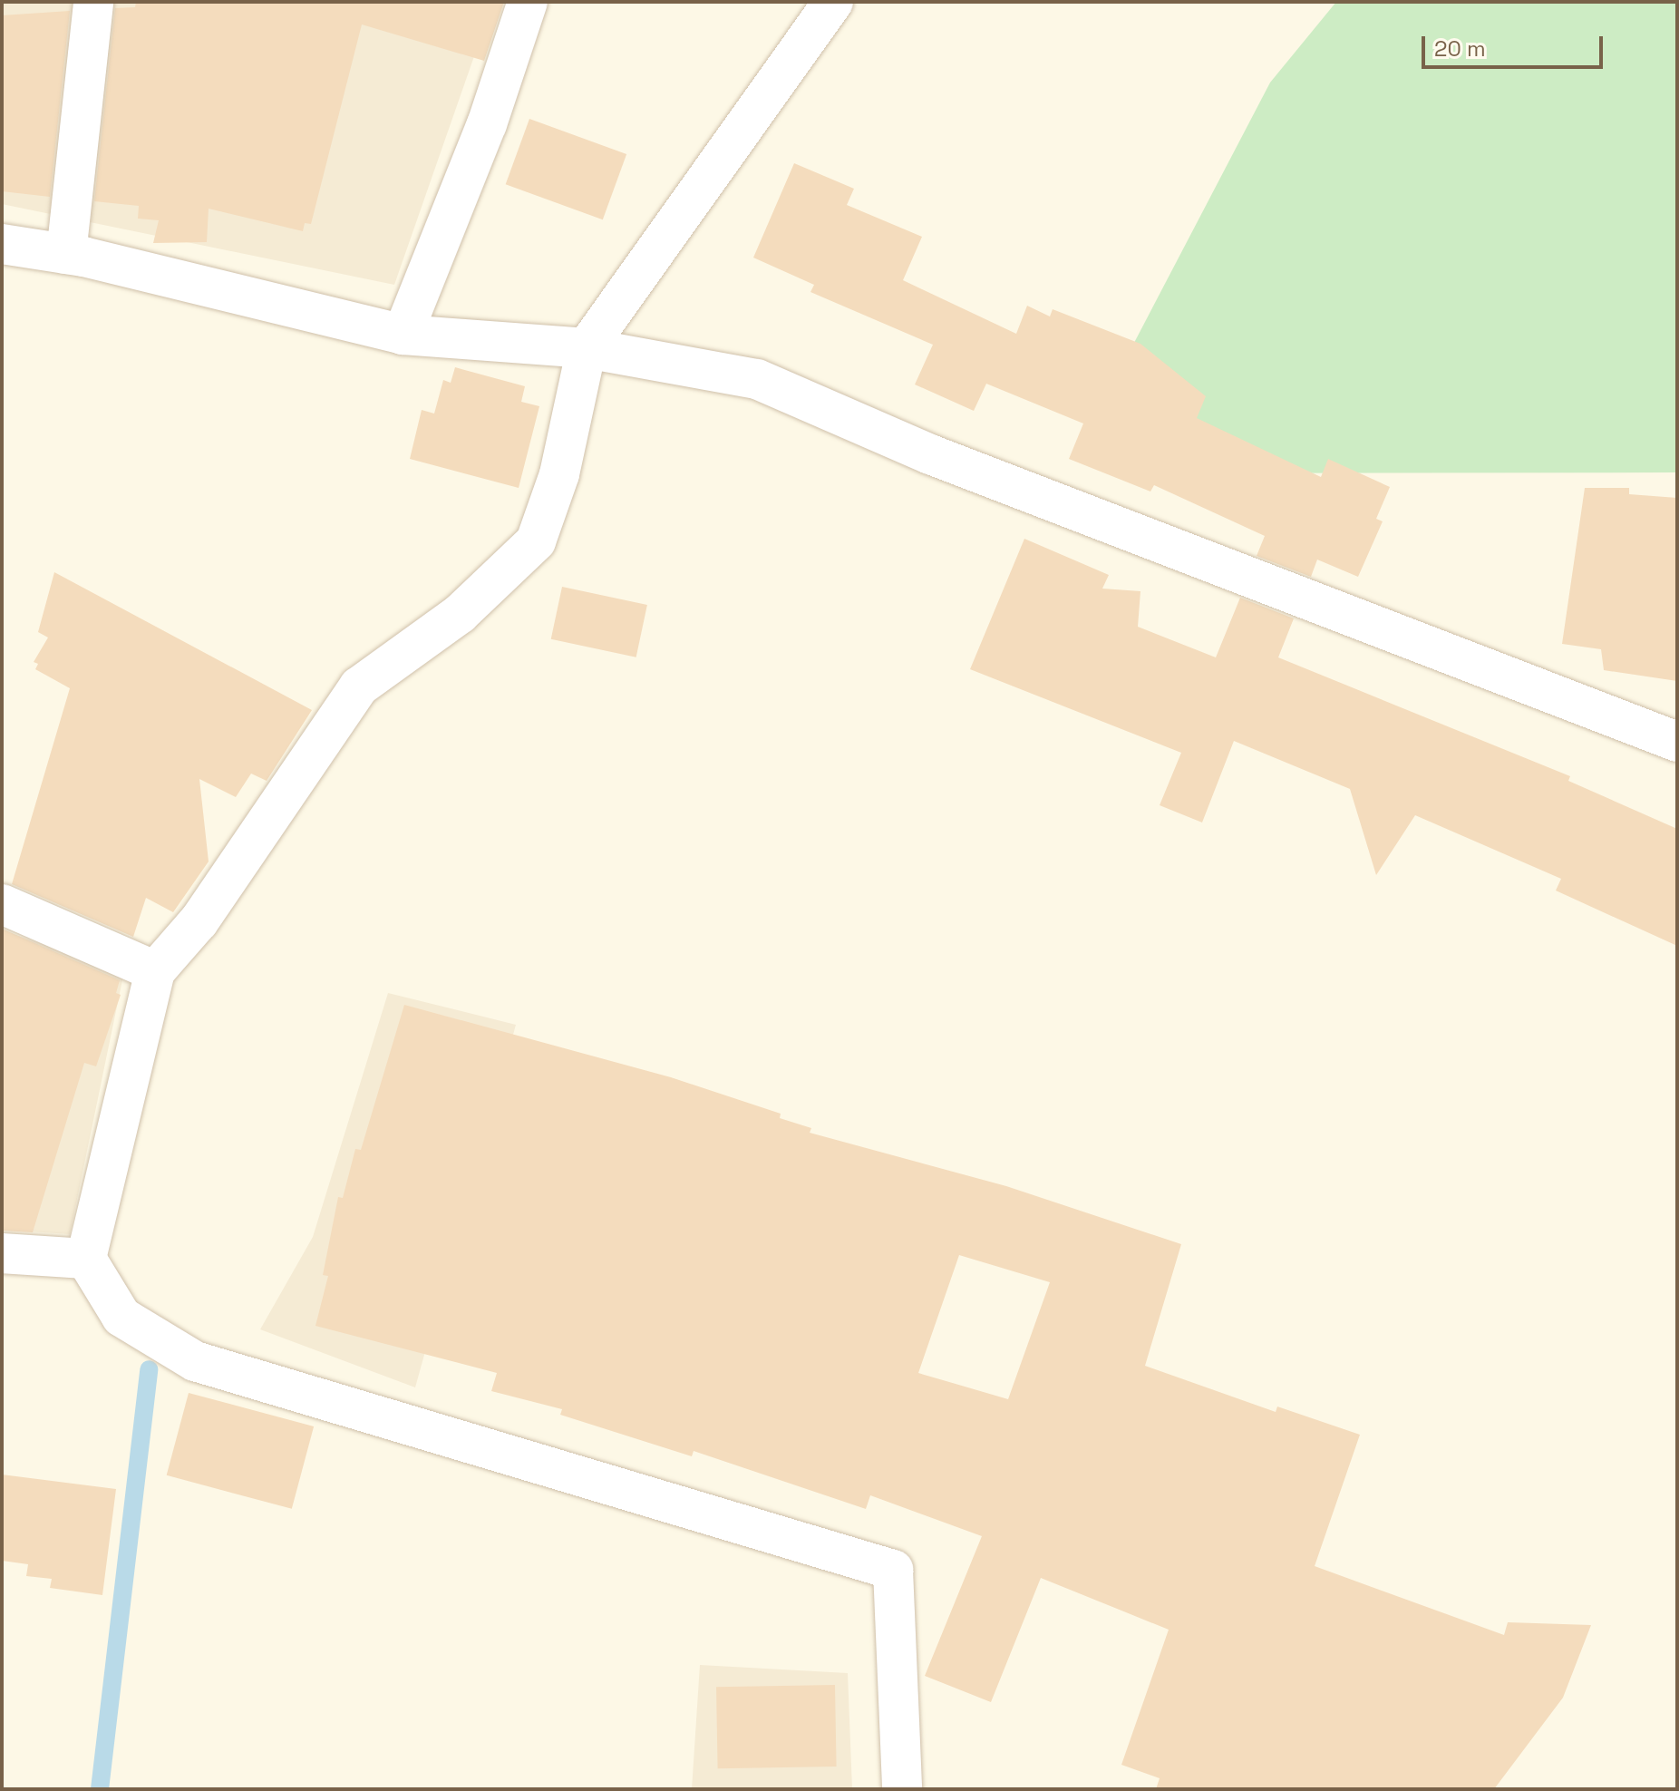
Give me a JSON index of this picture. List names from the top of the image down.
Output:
{
  "scale_bar": "20 m"
}
